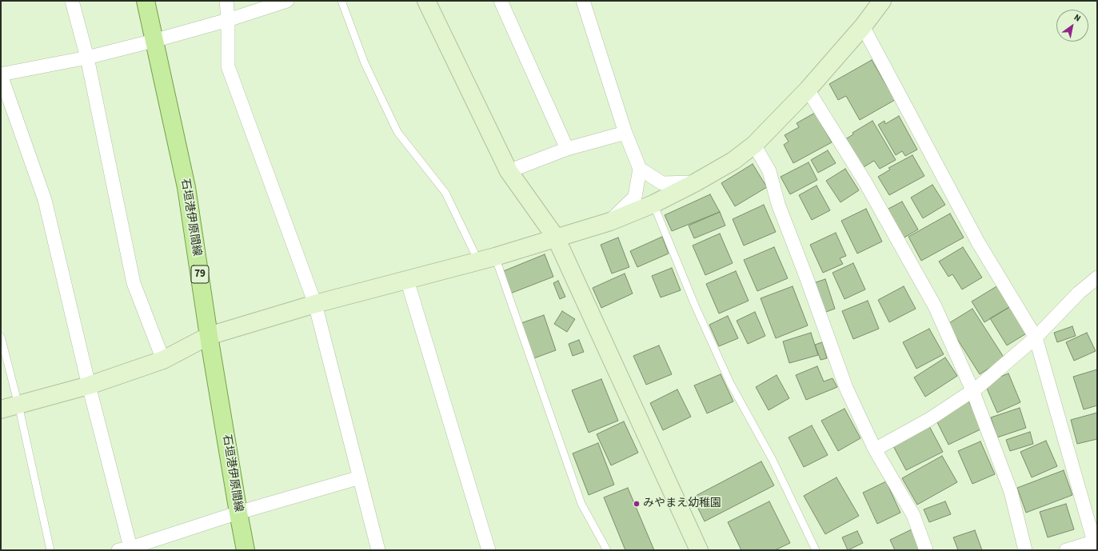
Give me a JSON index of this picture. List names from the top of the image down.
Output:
{
  "streets": {
    "main road": ["石垣港伊原間線", "79"]
  },
  "places": ["みやまえ幼稚園"],
  "north": "top right"
}
